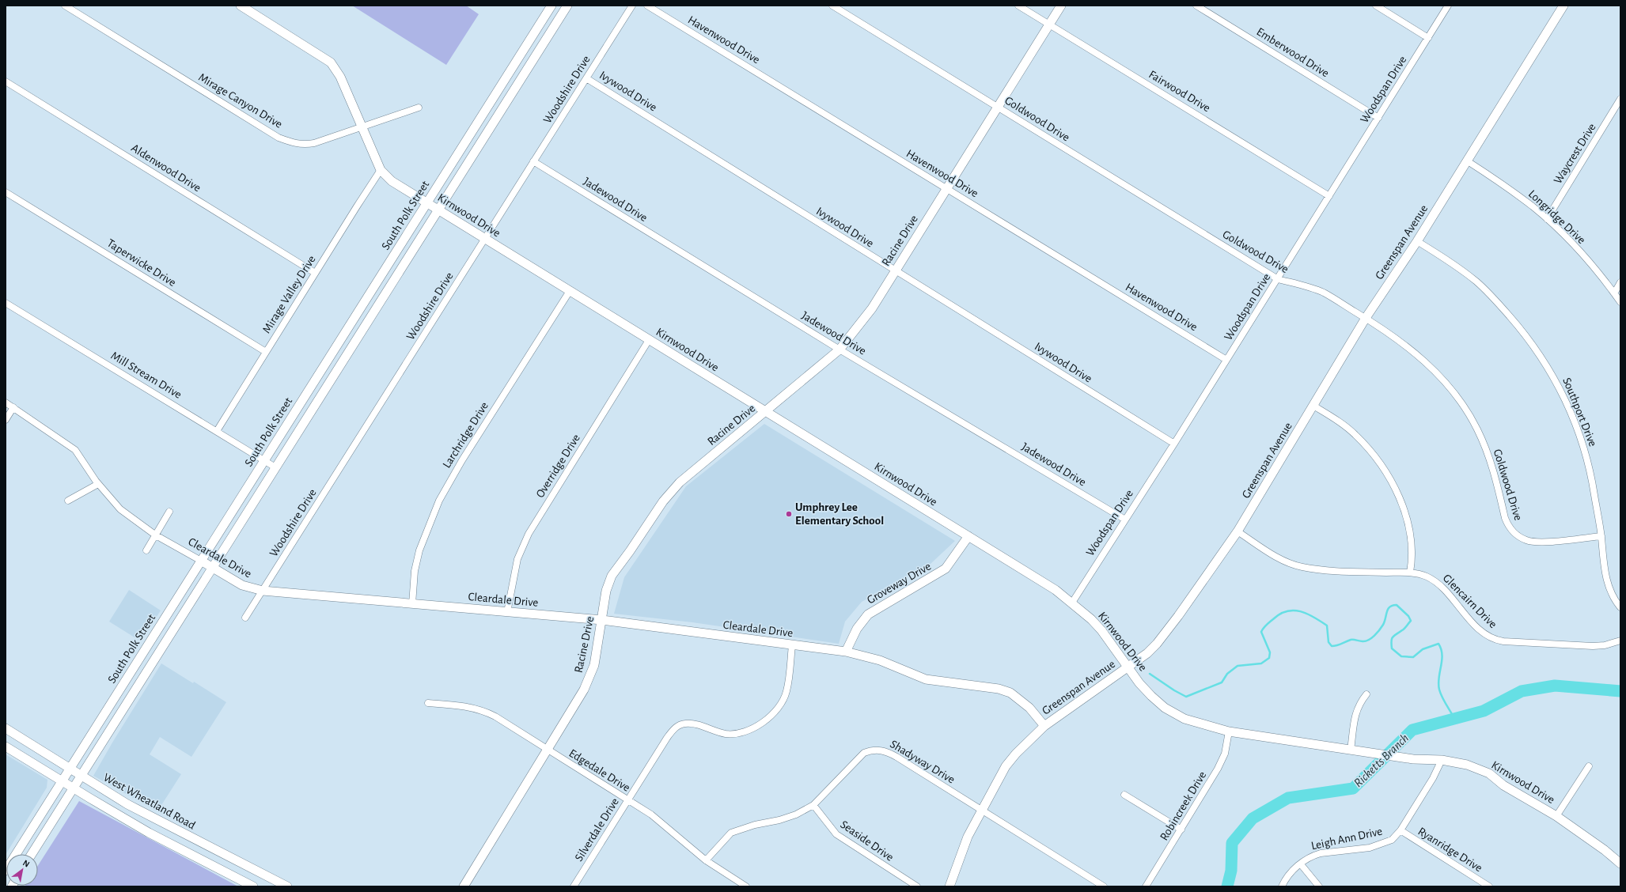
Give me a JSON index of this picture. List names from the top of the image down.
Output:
{
  "streets": {
    "street": [
      "Havenwood Drive",
      "Emberwood Drive",
      "Woodshire Drive",
      "Woodspan Drive",
      "Ivywood Drive",
      "Fairwood Drive",
      "Mirage Canyon Drive",
      "Goldwood Drive",
      "Waycrest Drive",
      "Aldenwood Drive",
      "Jadewood Drive",
      "South Polk Street",
      "Kirnwood Drive",
      "Longridge Drive",
      "Racine Drive",
      "Greenspan Avenue",
      "Taperwicke Drive",
      "Mirage Valley Drive",
      "Mill Stream Drive",
      "Southport Drive",
      "Larchridge Drive",
      "Overridge Drive",
      "Cleardale Drive",
      "Groveway Drive",
      "Glencairn Drive",
      "Shadyway Drive",
      "Edgedale Drive",
      "West Wheatland Road",
      "Robincreek Drive",
      "Silverdale Drive",
      "Leigh Ann Drive",
      "Seaside Drive",
      "Ryanridge Drive"
    ]
  },
  "crossings": [
    ["Havenwood Drive", "Woodspan Drive"],
    ["Havenwood Drive", "Racine Drive"],
    ["Emberwood Drive", "Woodspan Drive"],
    ["Woodshire Drive", "Ivywood Drive"],
    ["Woodshire Drive", "Jadewood Drive"],
    ["Woodshire Drive", "Kirnwood Drive"],
    ["Woodshire Drive", "Cleardale Drive"],
    ["Woodspan Drive", "Ivywood Drive"],
    ["Woodspan Drive", "Fairwood Drive"],
    ["Woodspan Drive", "Goldwood Drive"],
    ["Woodspan Drive", "Jadewood Drive"],
    ["Woodspan Drive", "Kirnwood Drive"],
    ["Ivywood Drive", "Racine Drive"],
    ["Fairwood Drive", "Racine Drive"],
    ["Mirage Canyon Drive", "Kirnwood Drive"],
    ["Goldwood Drive", "Racine Drive"],
    ["Goldwood Drive", "Greenspan Avenue"],
    ["Goldwood Drive", "Southport Drive"],
    ["Waycrest Drive", "Longridge Drive"],
    ["Aldenwood Drive", "Mirage Valley Drive"],
    ["Jadewood Drive", "Racine Drive"],
    ["South Polk Street", "Kirnwood Drive"],
    ["South Polk Street", "Mill Stream Drive"],
    ["South Polk Street", "Cleardale Drive"],
    ["South Polk Street", "West Wheatland Road"],
    ["Kirnwood Drive", "Racine Drive"],
    ["Kirnwood Drive", "Greenspan Avenue"],
    ["Kirnwood Drive", "Mirage Valley Drive"],
    ["Kirnwood Drive", "Larchridge Drive"],
    ["Kirnwood Drive", "Overridge Drive"],
    ["Kirnwood Drive", "Groveway Drive"],
    ["Kirnwood Drive", "Robincreek Drive"],
    ["Kirnwood Drive", "Leigh Ann Drive"],
    ["Longridge Drive", "Greenspan Avenue"],
    ["Racine Drive", "Cleardale Drive"],
    ["Racine Drive", "Edgedale Drive"],
    ["Greenspan Avenue", "Southport Drive"],
    ["Greenspan Avenue", "Cleardale Drive"],
    ["Greenspan Avenue", "Glencairn Drive"],
    ["Greenspan Avenue", "Shadyway Drive"],
    ["Taperwicke Drive", "Mirage Valley Drive"],
    ["Mirage Valley Drive", "Mill Stream Drive"],
    ["Larchridge Drive", "Cleardale Drive"],
    ["Overridge Drive", "Cleardale Drive"],
    ["Cleardale Drive", "Groveway Drive"],
    ["Cleardale Drive", "Silverdale Drive"],
    ["Shadyway Drive", "Edgedale Drive"],
    ["Shadyway Drive", "Seaside Drive"],
    ["Edgedale Drive", "Silverdale Drive"],
    ["Leigh Ann Drive", "Ryanridge Drive"]
  ],
  "water": ["Ricketts Branch"],
  "places": ["Umphrey Lee Elementary School"],
  "north": "top right"
}
